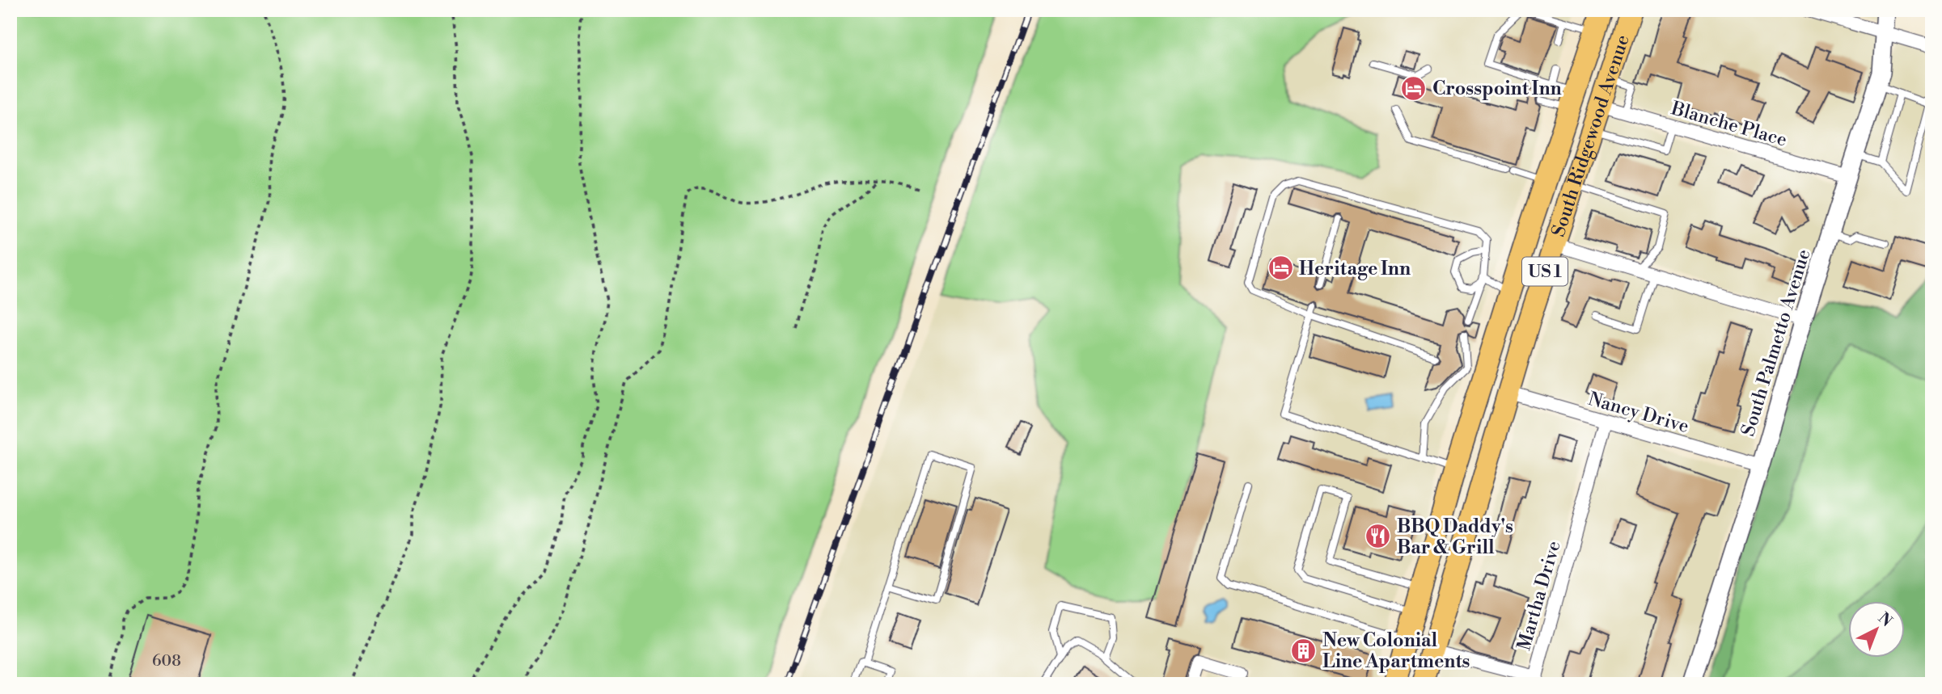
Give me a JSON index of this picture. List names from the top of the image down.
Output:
{
  "streets": {
    "main road": ["South Ridgewood Avenue", "US 1"],
    "street": [
      "Blanche Place",
      "South Palmetto Avenue",
      "Nancy Drive",
      "Martha Drive"
    ]
  },
  "crossings": [
    ["Blanche Place", "South Ridgewood Avenue"],
    ["Blanche Place", "South Palmetto Avenue"],
    ["South Ridgewood Avenue", "Nancy Drive"],
    ["South Ridgewood Avenue", "Martha Drive"],
    ["South Palmetto Avenue", "Nancy Drive"],
    ["Nancy Drive", "Martha Drive"]
  ],
  "places": {
    "hotel": ["Crosspoint Inn", "Heritage Inn"],
    "restaurant": ["BBQ Daddy's Bar & Grill"],
    "building": ["New Colonial Line Apartments"]
  },
  "house_numbers": ["608"],
  "north": "top right"
}
